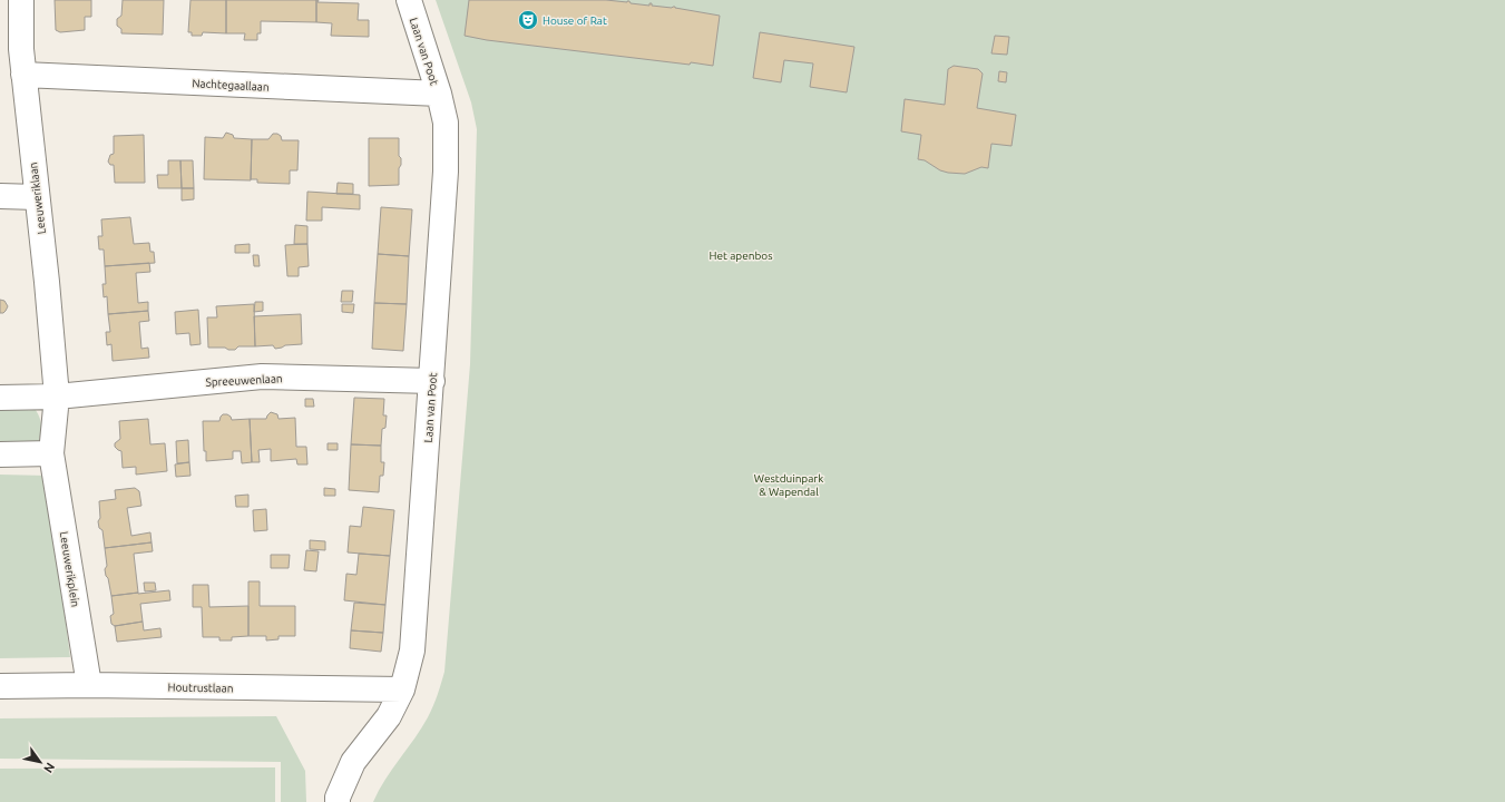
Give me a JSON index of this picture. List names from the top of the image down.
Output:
{
  "streets": {
    "street": [
      "Laan van Poot",
      "Nachtegaallaan",
      "Leeuweriklaan",
      "Spreeuwenlaan",
      "Leeuwerikplein",
      "Houtrustlaan"
    ]
  },
  "crossings": [
    ["Laan van Poot", "Nachtegaallaan"],
    ["Laan van Poot", "Spreeuwenlaan"],
    ["Laan van Poot", "Houtrustlaan"],
    ["Nachtegaallaan", "Leeuweriklaan"],
    ["Leeuweriklaan", "Spreeuwenlaan"],
    ["Leeuweriklaan", "Leeuwerikplein"],
    ["Spreeuwenlaan", "Leeuwerikplein"],
    ["Leeuwerikplein", "Houtrustlaan"]
  ],
  "parks": ["Het apenbos", "Westduinpark & Wapendal"],
  "places": {
    "theatre": ["House of Rat"]
  },
  "north": "bottom right"
}
